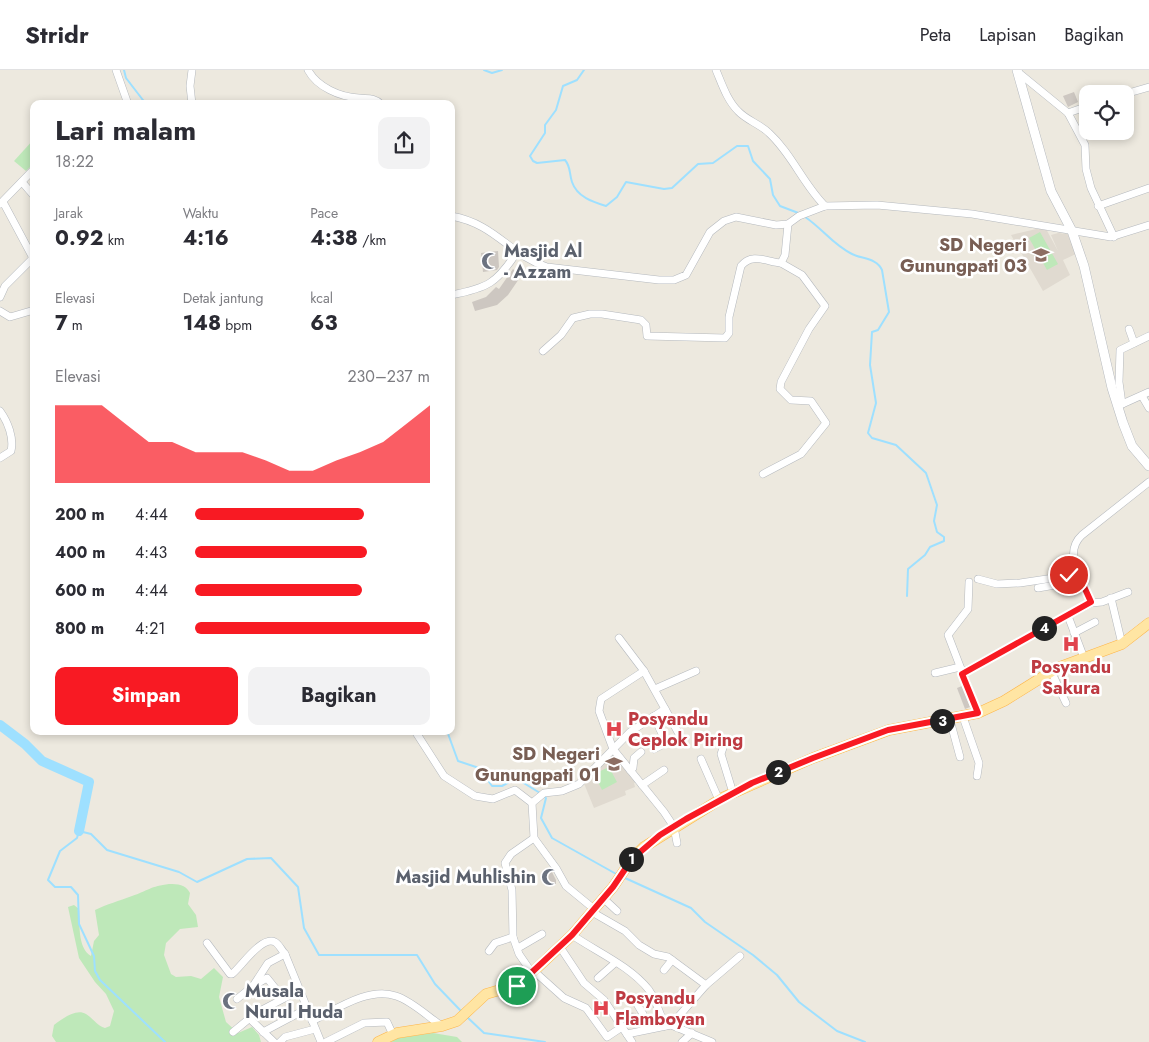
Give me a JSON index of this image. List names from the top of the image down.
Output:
{
  "places": {
    "school or university": ["SD Negeri Gunungpati 03", "SD Negeri Gunungpati 01"],
    "mosque": ["Masjid Al - Azzam", "Masjid Muhlishin", "Musala Nurul Huda"],
    "hospital": ["Posyandu Sakura", "Posyandu Ceplok Piring", "Posyandu Flamboyan"]
  },
  "page": {
    "header": "Stridr",
    "nav": ["Peta", "Lapisan", "Bagikan"],
    "heading": ["Lari malam", "18:22"],
    "stats": [
      ["Jarak", "0.92 km"],
      ["Waktu", "4:16"],
      ["Pace", "4:38 /km"],
      ["Elevasi", "7 m"],
      ["Detak jantung", "148 bpm"],
      ["kcal", "63"]
    ],
    "chart": ["Elevasi", "230–237 m"],
    "list": [
      {
        "name": "200 m",
        "note": "4:44"
      },
      {
        "name": "400 m",
        "note": "4:43"
      },
      {
        "name": "600 m",
        "note": "4:44"
      },
      {
        "name": "800 m",
        "note": "4:21"
      }
    ],
    "pins": [
      "4",
      "3",
      "2",
      "1"
    ],
    "buttons": ["Simpan", "Bagikan"]
  }
}
